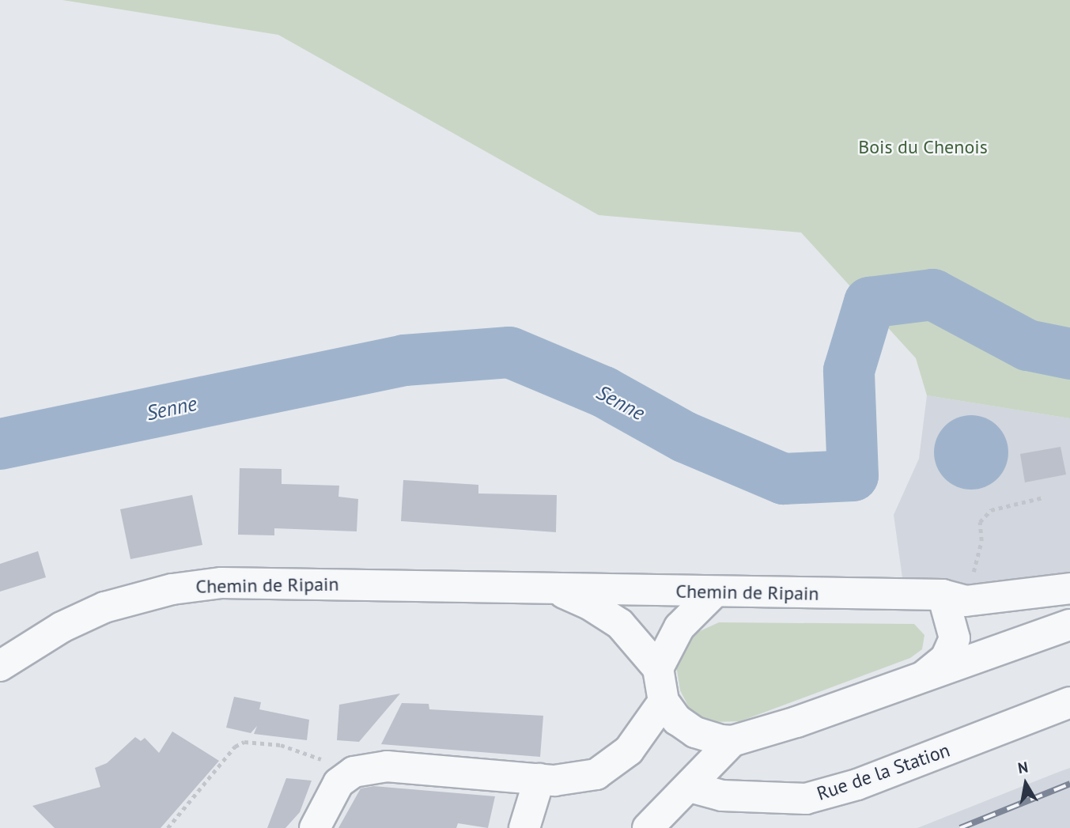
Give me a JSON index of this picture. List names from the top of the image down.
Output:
{
  "streets": {
    "street": ["Chemin de Ripain", "Rue de la Station"]
  },
  "water": ["Senne"],
  "parks": ["Bois du Chenois"],
  "north": "top"
}
